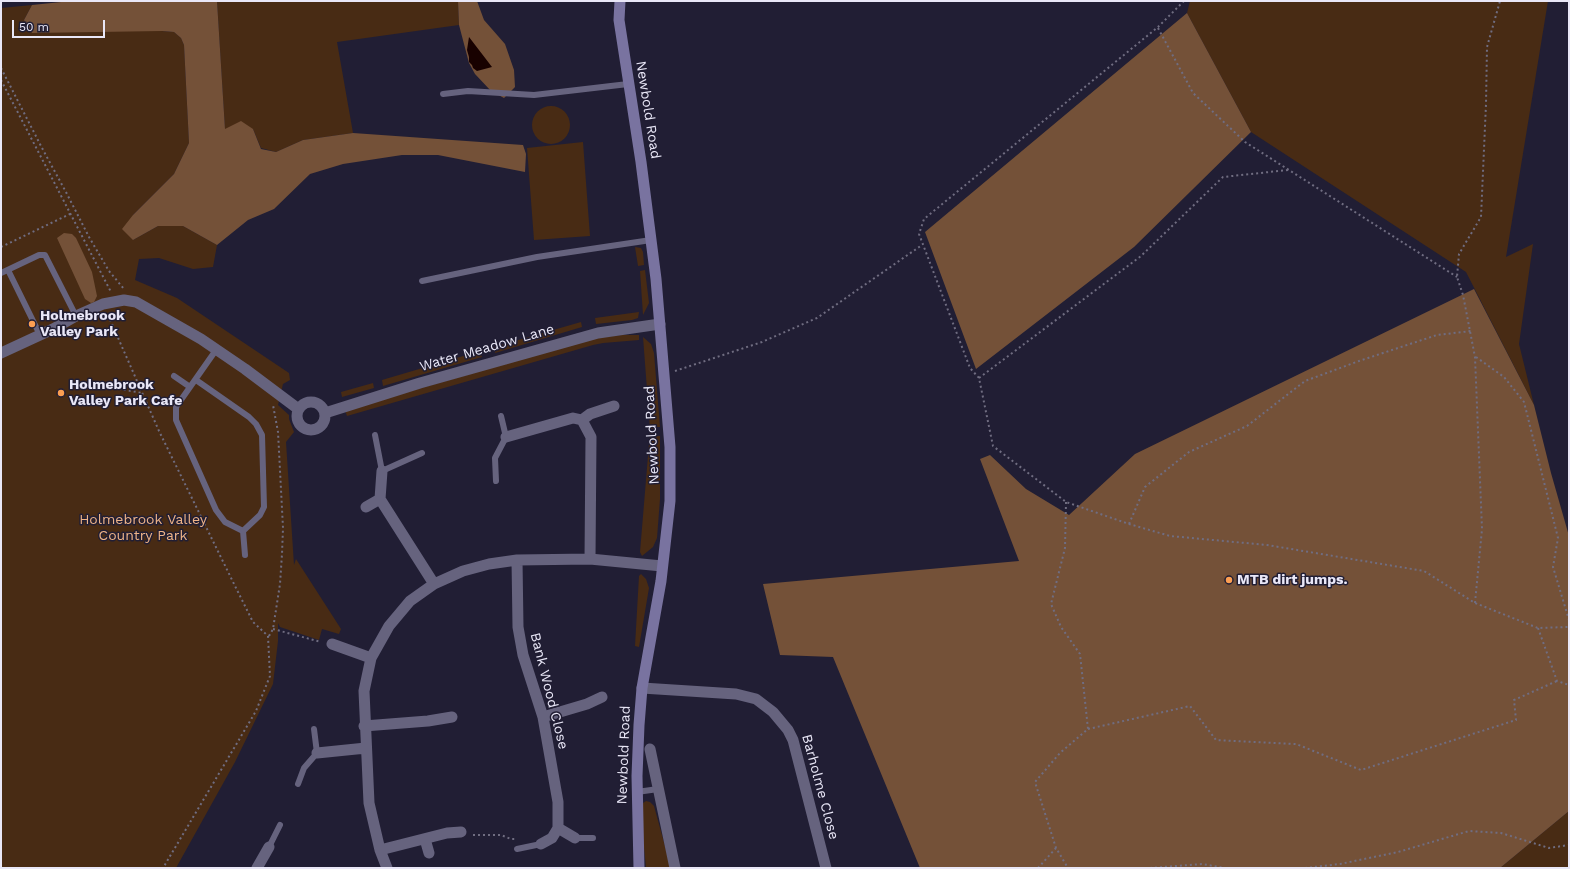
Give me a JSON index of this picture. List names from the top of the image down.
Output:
{
  "streets": {
    "main road": ["Newbold Road"],
    "street": ["Water Meadow Lane", "Bank Wood Close", "Barholme Close"]
  },
  "crossings": [
    ["Newbold Road", "Water Meadow Lane"],
    ["Newbold Road", "Barholme Close"]
  ],
  "parks": ["Holmebrook Valley Country Park"],
  "places": ["Holmebrook Valley Park", "Holmebrook Valley Park Cafe", "MTB dirt jumps."],
  "scale_bar": "50 m"
}
